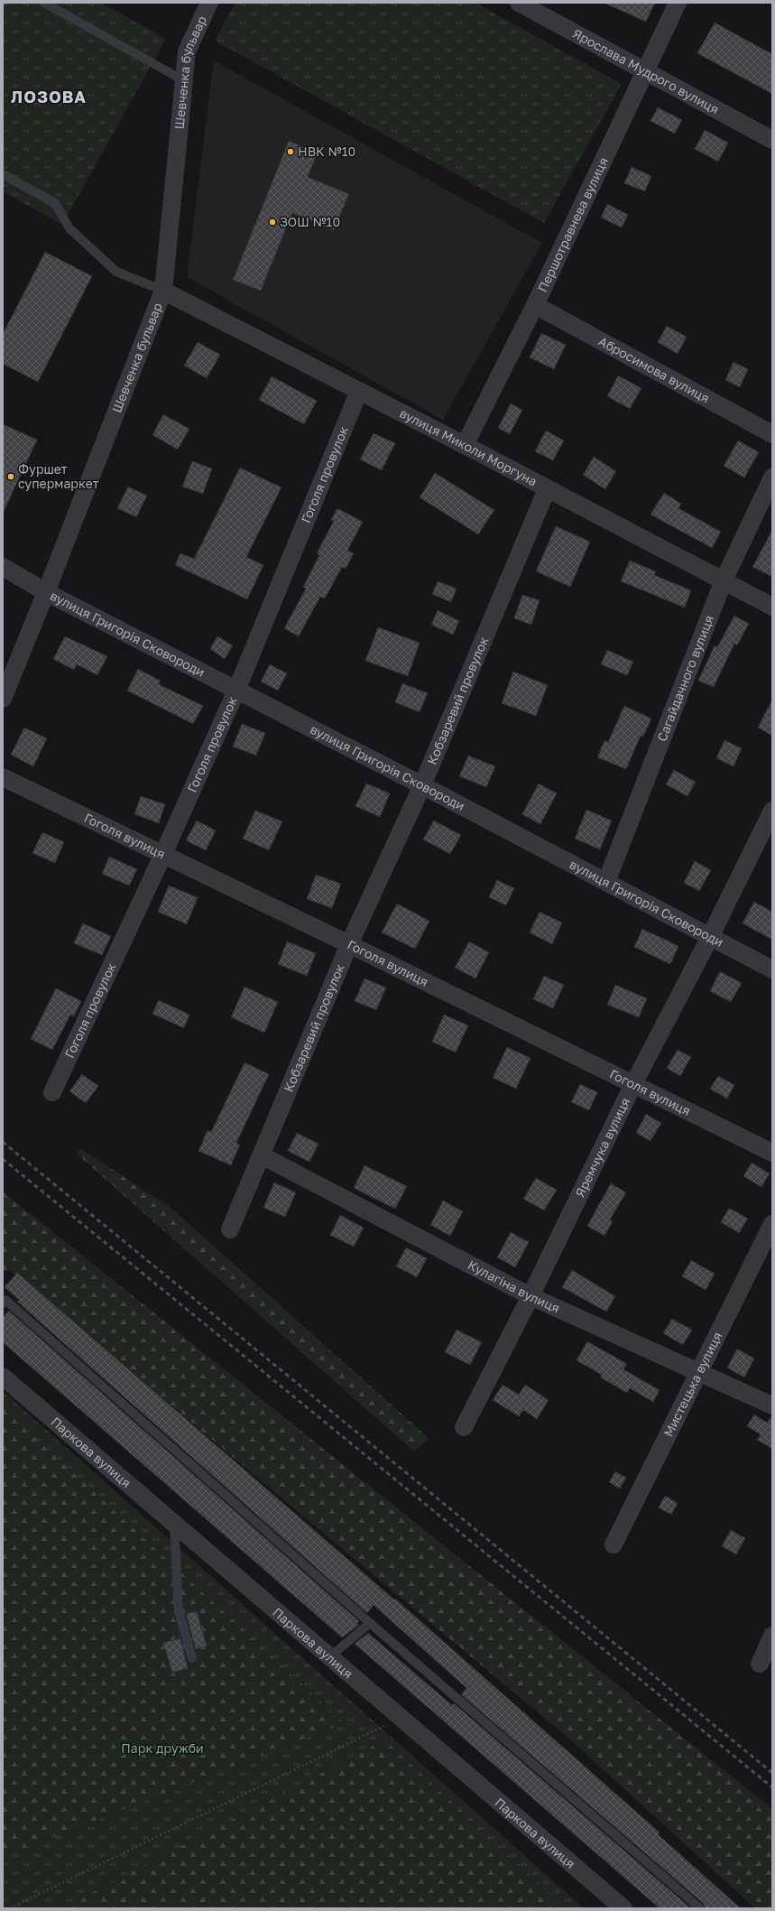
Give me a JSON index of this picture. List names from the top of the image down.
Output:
{
  "streets": {
    "street": [
      "Ярослава Мудрого вулиця",
      "Шевченка бульвар",
      "Першотравнева вулиця",
      "Абросимова вулиця",
      "вулиця Миколи Моргуна",
      "Гоголя провулок",
      "вулиця Григорія Сковороди",
      "Сагайдачного вулиця",
      "Кобзаревий провулок",
      "Гоголя вулиця",
      "Яремчука вулиця",
      "Кулагіна вулиця",
      "Мистецька вулиця",
      "Паркова вулиця"
    ]
  },
  "crossings": [
    ["Ярослава Мудрого вулиця", "Першотравнева вулиця"],
    ["Шевченка бульвар", "вулиця Миколи Моргуна"],
    ["Шевченка бульвар", "вулиця Григорія Сковороди"],
    ["Першотравнева вулиця", "Абросимова вулиця"],
    ["Першотравнева вулиця", "вулиця Миколи Моргуна"],
    ["вулиця Миколи Моргуна", "Гоголя провулок"],
    ["вулиця Миколи Моргуна", "Сагайдачного вулиця"],
    ["вулиця Миколи Моргуна", "Кобзаревий провулок"],
    ["Гоголя провулок", "вулиця Григорія Сковороди"],
    ["Гоголя провулок", "Гоголя вулиця"],
    ["вулиця Григорія Сковороди", "Сагайдачного вулиця"],
    ["вулиця Григорія Сковороди", "Кобзаревий провулок"],
    ["вулиця Григорія Сковороди", "Яремчука вулиця"],
    ["Кобзаревий провулок", "Гоголя вулиця"],
    ["Кобзаревий провулок", "Кулагіна вулиця"],
    ["Гоголя вулиця", "Яремчука вулиця"],
    ["Яремчука вулиця", "Кулагіна вулиця"],
    ["Кулагіна вулиця", "Мистецька вулиця"]
  ],
  "districts": ["ЛОЗОВА"],
  "parks": ["Парк дружби"],
  "places": ["НВК №10", "ЗОШ №10", "Фуршет супермаркет"]
}
